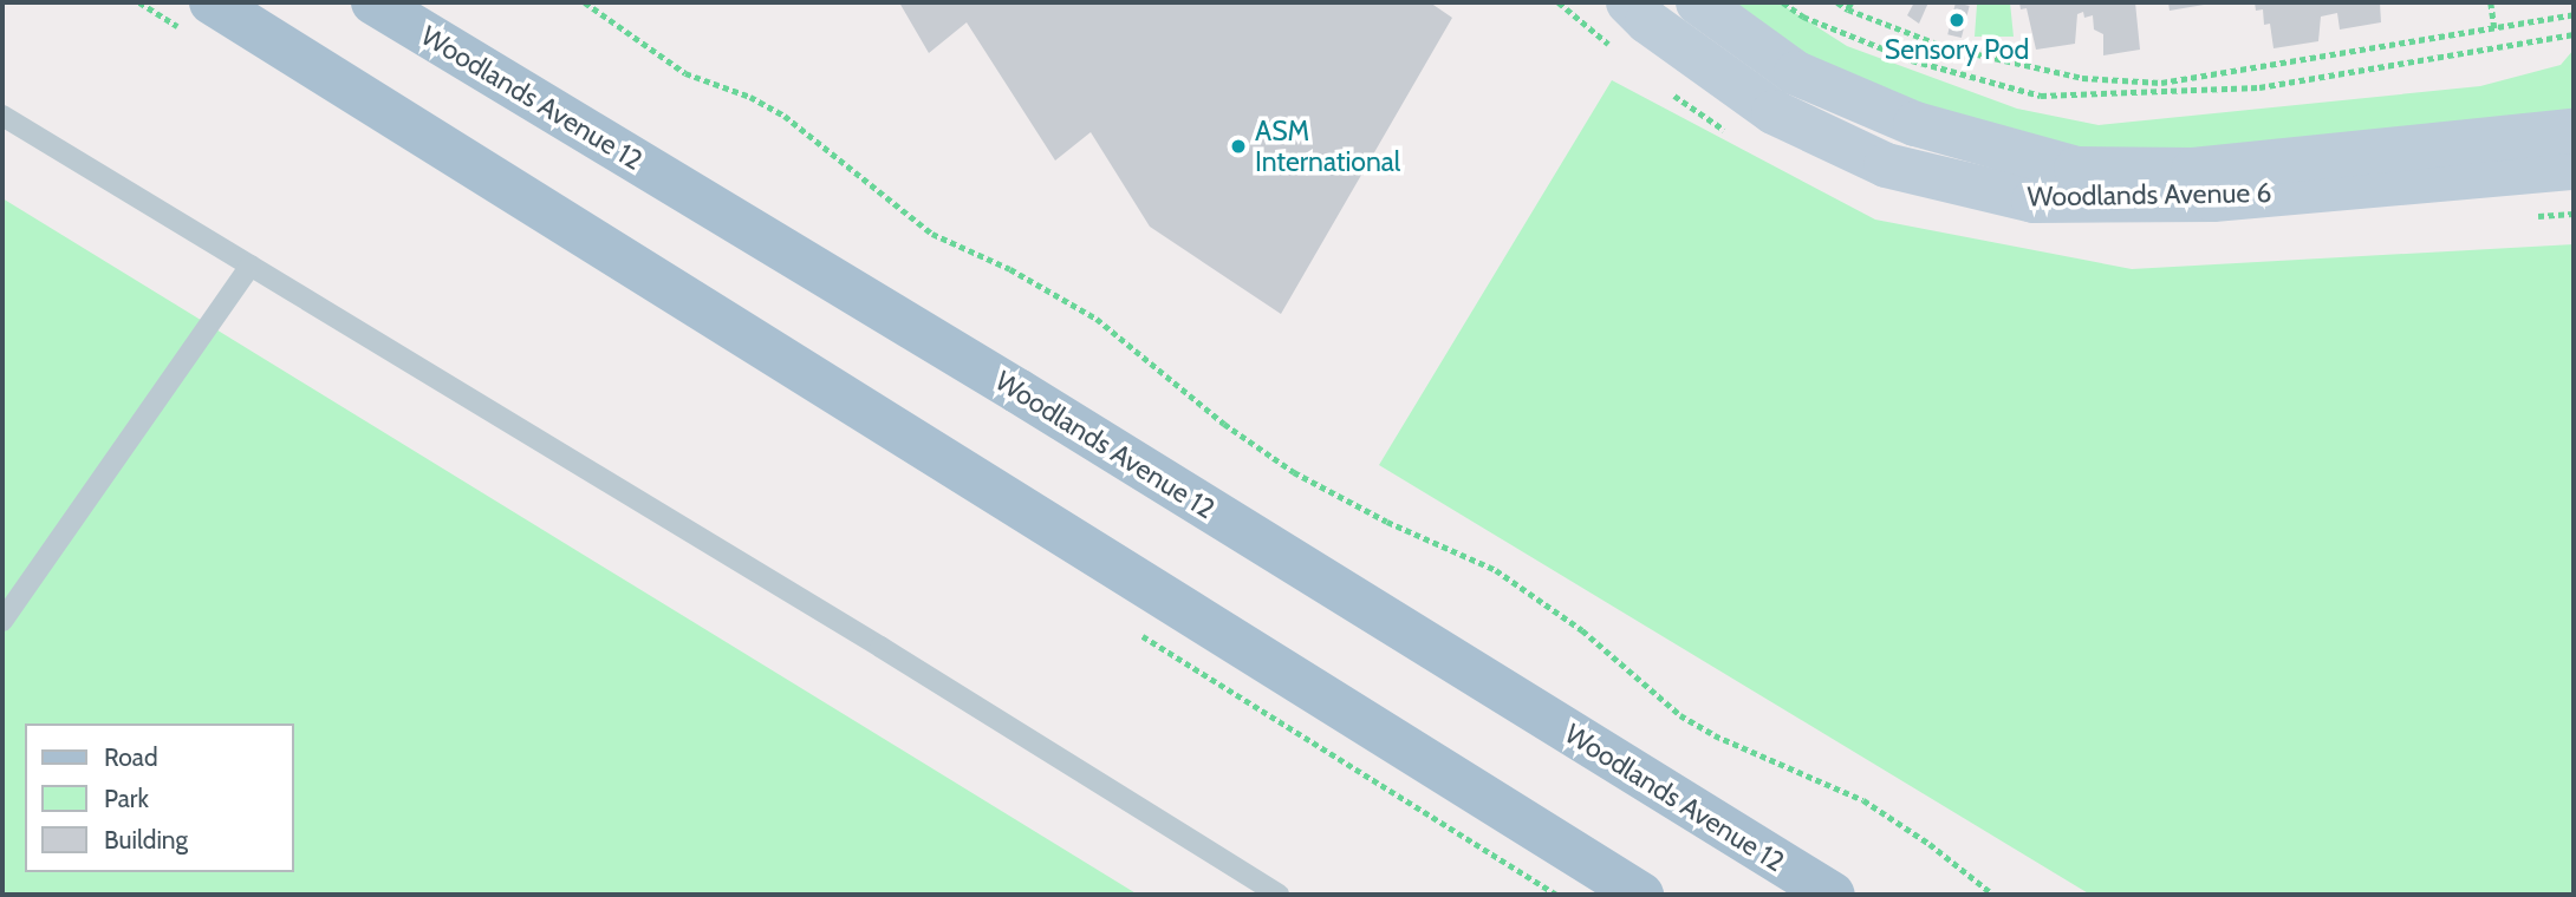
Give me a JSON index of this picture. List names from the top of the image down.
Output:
{
  "streets": {
    "main road": ["Woodlands Avenue 12"],
    "street": ["Woodlands Avenue 6"]
  },
  "places": ["Sensory Pod", "ASM International"],
  "legend": ["Road", "Park", "Building"]
}
